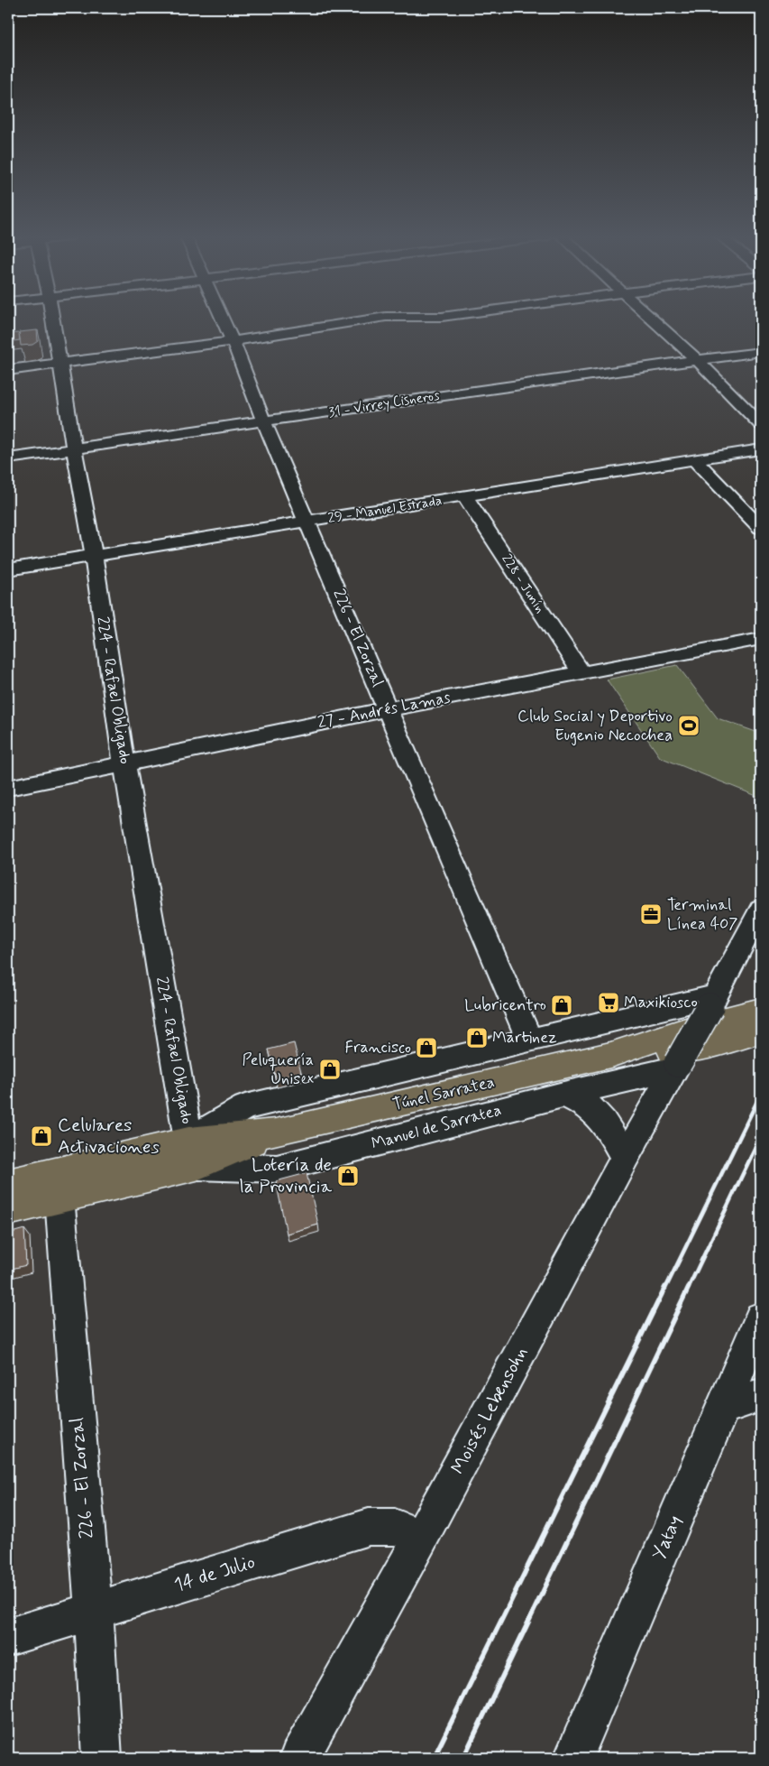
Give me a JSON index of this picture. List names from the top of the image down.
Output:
{
  "streets": {
    "main road": ["Túnel Sarratea", "Manuel de Sarratea"],
    "street": [
      "31 - Virrey Cisneros",
      "29 - Manuel Estrada",
      "228 - Junín",
      "226 - El Zorzal",
      "224 - Rafael Obligado",
      "27 - Andrés Lamas",
      "Moisés Lebensohn",
      "Yatay",
      "14 de Julio"
    ]
  },
  "crossings": [
    ["31 - Virrey Cisneros", "226 - El Zorzal"],
    ["31 - Virrey Cisneros", "224 - Rafael Obligado"],
    ["29 - Manuel Estrada", "228 - Junín"],
    ["29 - Manuel Estrada", "226 - El Zorzal"],
    ["29 - Manuel Estrada", "224 - Rafael Obligado"],
    ["228 - Junín", "27 - Andrés Lamas"],
    ["226 - El Zorzal", "27 - Andrés Lamas"],
    ["226 - El Zorzal", "Manuel de Sarratea"],
    ["226 - El Zorzal", "14 de Julio"],
    ["224 - Rafael Obligado", "27 - Andrés Lamas"],
    ["224 - Rafael Obligado", "Manuel de Sarratea"],
    ["Túnel Sarratea", "Manuel de Sarratea"],
    ["Manuel de Sarratea", "Moisés Lebensohn"],
    ["Moisés Lebensohn", "14 de Julio"]
  ],
  "places": {
    "sports": ["Club Social y Deportivo Eugenio Necochea"],
    "office": ["Terminal Línea 407"],
    "supermarket": ["Maxikiosco"],
    "shop": [
      "Lubricentro",
      "Martinez",
      "Francisco",
      "Peluquería Unisex",
      "Celulares Activaciones",
      "Lotería de la Provincia"
    ]
  }
}
